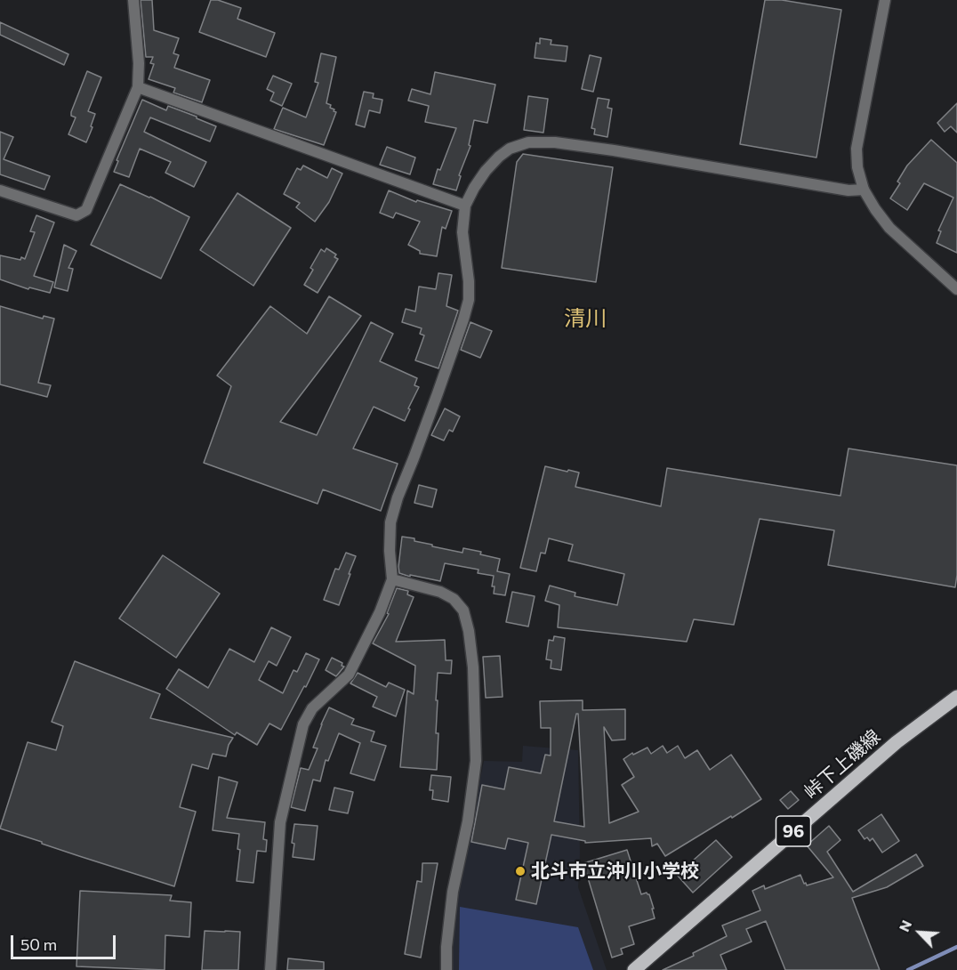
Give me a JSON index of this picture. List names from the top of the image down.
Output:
{
  "streets": {
    "main road": ["峠下上磯線", "96"]
  },
  "districts": ["清川"],
  "places": ["北斗市立沖川小学校"],
  "scale_bar": "50 m",
  "north": "top left"
}
